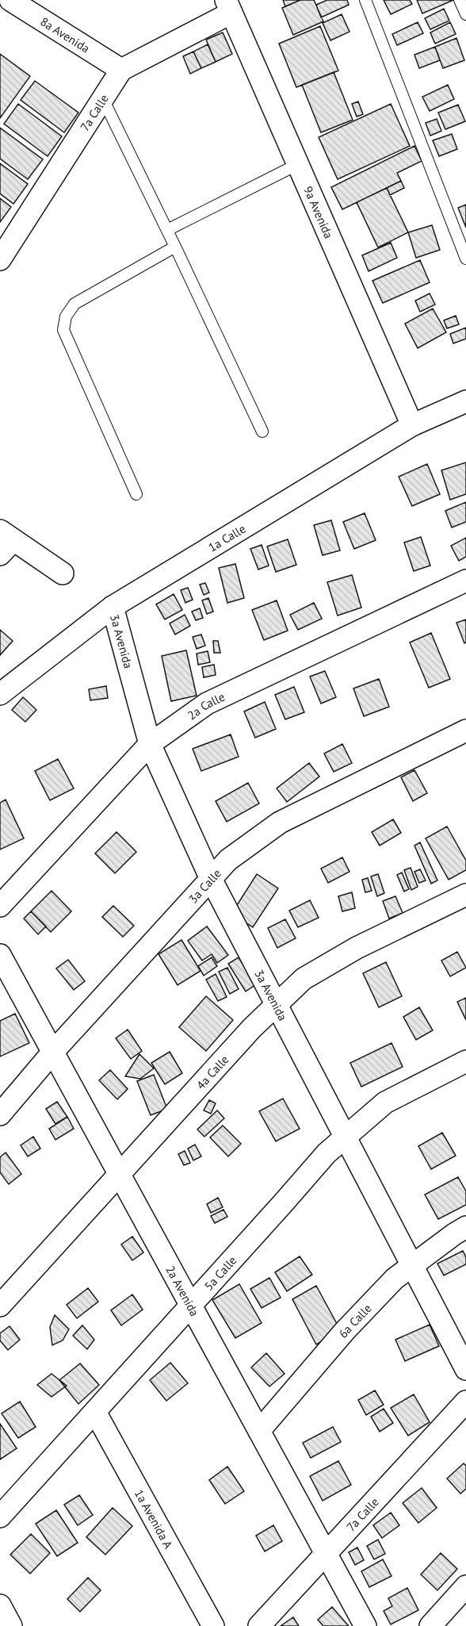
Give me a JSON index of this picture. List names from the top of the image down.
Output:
{
  "streets": {
    "street": [
      "8a Avenida",
      "7a Calle",
      "9a Avenida",
      "1a Calle",
      "3a Avenida",
      "2a Calle",
      "3a Calle",
      "4a Calle",
      "5a Calle",
      "2a Avenida",
      "6a Calle",
      "1a Avenida A"
    ]
  },
  "crossings": [
    ["8a Avenida", "7a Calle"],
    ["7a Calle", "2a Avenida"],
    ["9a Avenida", "1a Calle"],
    ["1a Calle", "3a Avenida"],
    ["3a Avenida", "2a Calle"],
    ["3a Avenida", "3a Calle"],
    ["3a Avenida", "4a Calle"],
    ["3a Avenida", "5a Calle"],
    ["3a Avenida", "6a Calle"],
    ["3a Calle", "2a Avenida"],
    ["4a Calle", "2a Avenida"],
    ["5a Calle", "2a Avenida"],
    ["5a Calle", "1a Avenida A"],
    ["2a Avenida", "6a Calle"]
  ]
}
